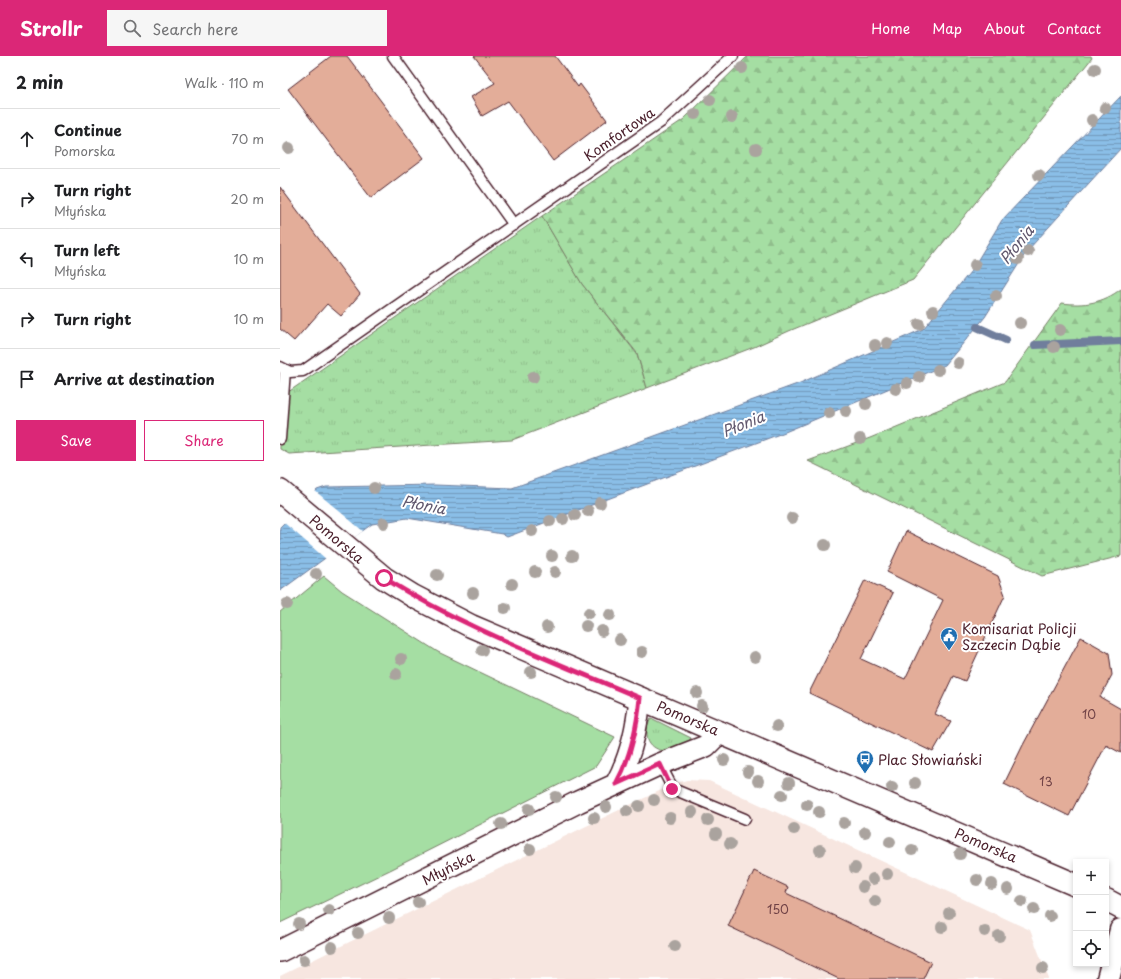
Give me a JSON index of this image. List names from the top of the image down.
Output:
{
  "streets": {
    "street": ["Pomorska", "Młyńska"],
    "lane": ["Komfortowa"]
  },
  "crossings": [
    ["Pomorska", "Młyńska"]
  ],
  "water": ["Płonia"],
  "places": {
    "public building": ["Komisariat Policji Szczecin Dąbie"],
    "bus stop": ["Plac Słowiański"]
  },
  "house_numbers": ["10", "13", "150"],
  "page": {
    "header": "Strollr",
    "search": "Search here",
    "nav": [
      "Home",
      "Map",
      "About",
      "Contact"
    ],
    "heading": ["2 min", "Walk · 110 m"],
    "list": [
      ["Continue", "Pomorska", "70 m"],
      ["Turn right", "Młyńska", "20 m"],
      ["Turn left", "Młyńska", "10 m"],
      ["Turn right", "10 m"],
      "Arrive at destination"
    ],
    "buttons": ["Save", "Share"],
    "map_buttons": ["+", "−"]
  }
}
